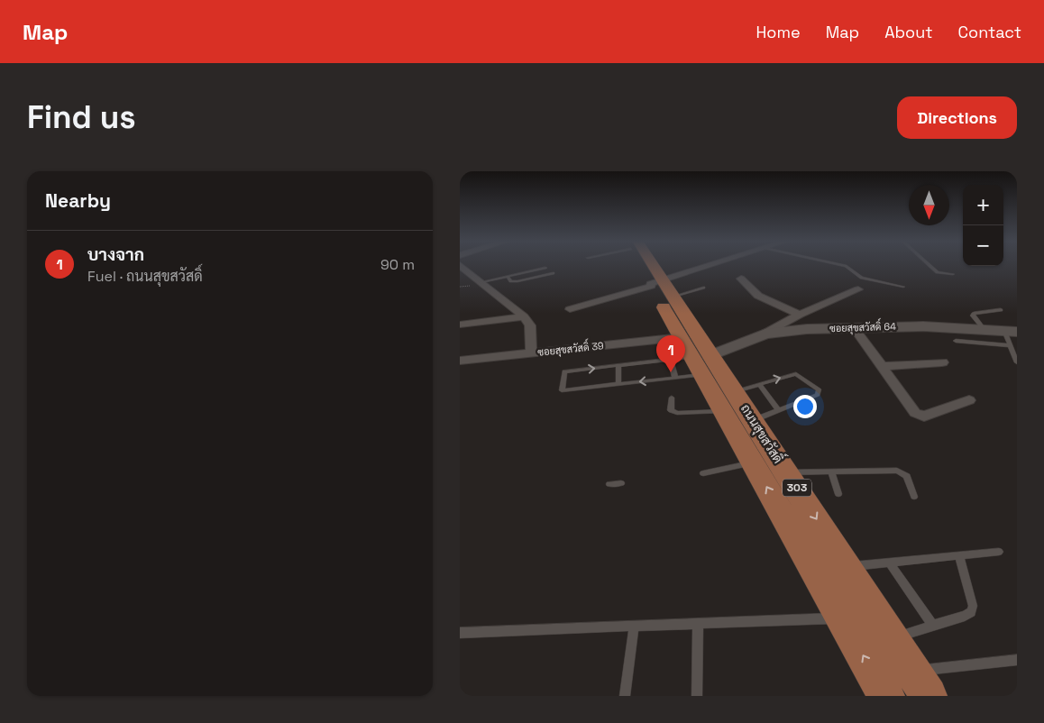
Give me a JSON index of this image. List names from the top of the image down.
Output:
{
  "streets": {
    "main road": ["ถนนสุขสวัสดิ์", "303"],
    "street": ["ซอยสุขสวัสดิ์ 64", "ซอยสุขสวัสดิ์ 39"]
  },
  "crossings": [
    ["ซอยสุขสวัสดิ์ 64", "ซอยสุขสวัสดิ์ 39"],
    ["ซอยสุขสวัสดิ์ 64", "ถนนสุขสวัสดิ์"],
    ["ซอยสุขสวัสดิ์ 39", "ถนนสุขสวัสดิ์"]
  ],
  "north": "bottom",
  "page": {
    "header": "Map",
    "nav": [
      "Home",
      "Map",
      "About",
      "Contact"
    ],
    "buttons": "Directions",
    "title": "Find us",
    "heading": "Nearby",
    "map_buttons": ["+", "−"],
    "list": [
      {
        "mark": "1",
        "name": "บางจาก",
        "note": "Fuel · ถนนสุขสวัสดิ์",
        "value": "90 m"
      }
    ],
    "pins": "1"
  }
}
